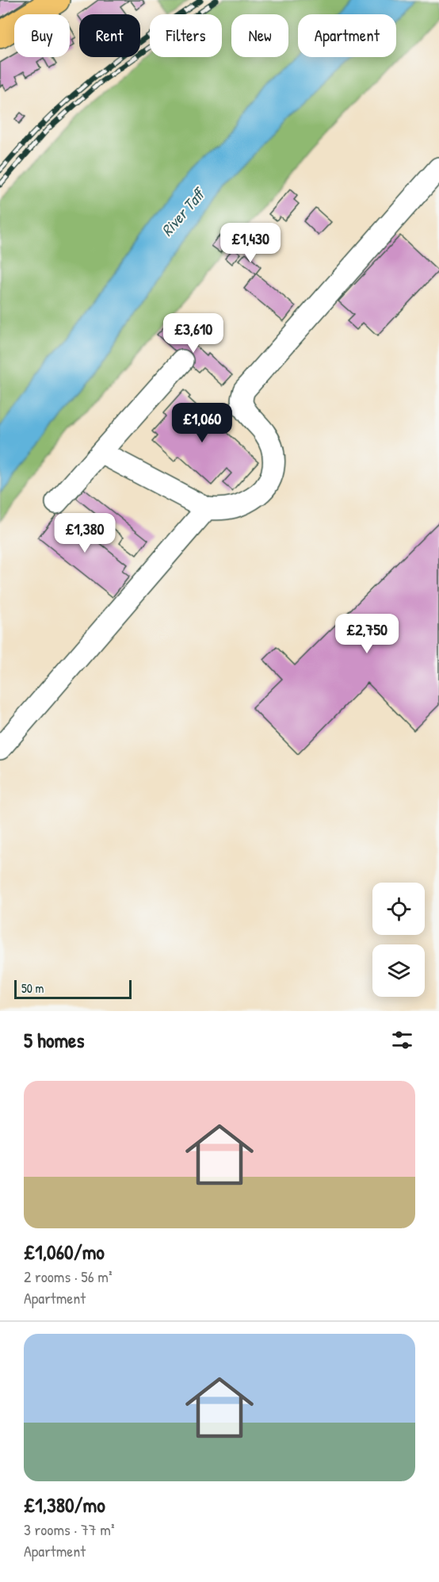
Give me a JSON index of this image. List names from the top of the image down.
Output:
{
  "water": ["River Taff"],
  "scale_bar": "50 m",
  "page": {
    "chip": [
      "Buy",
      "Rent",
      "Filters",
      "New",
      "Apartment"
    ],
    "price": [
      "£1,430",
      "£3,610",
      "£1,060",
      "£1,380",
      "£2,750"
    ],
    "scale": "50 m",
    "heading": "5 homes",
    "list": [
      {
        "name": "£1,060/mo",
        "note": "2 rooms · 56 m² · Apartment"
      },
      {
        "name": "£1,380/mo",
        "note": "3 rooms · 77 m² · Apartment"
      }
    ]
  }
}
